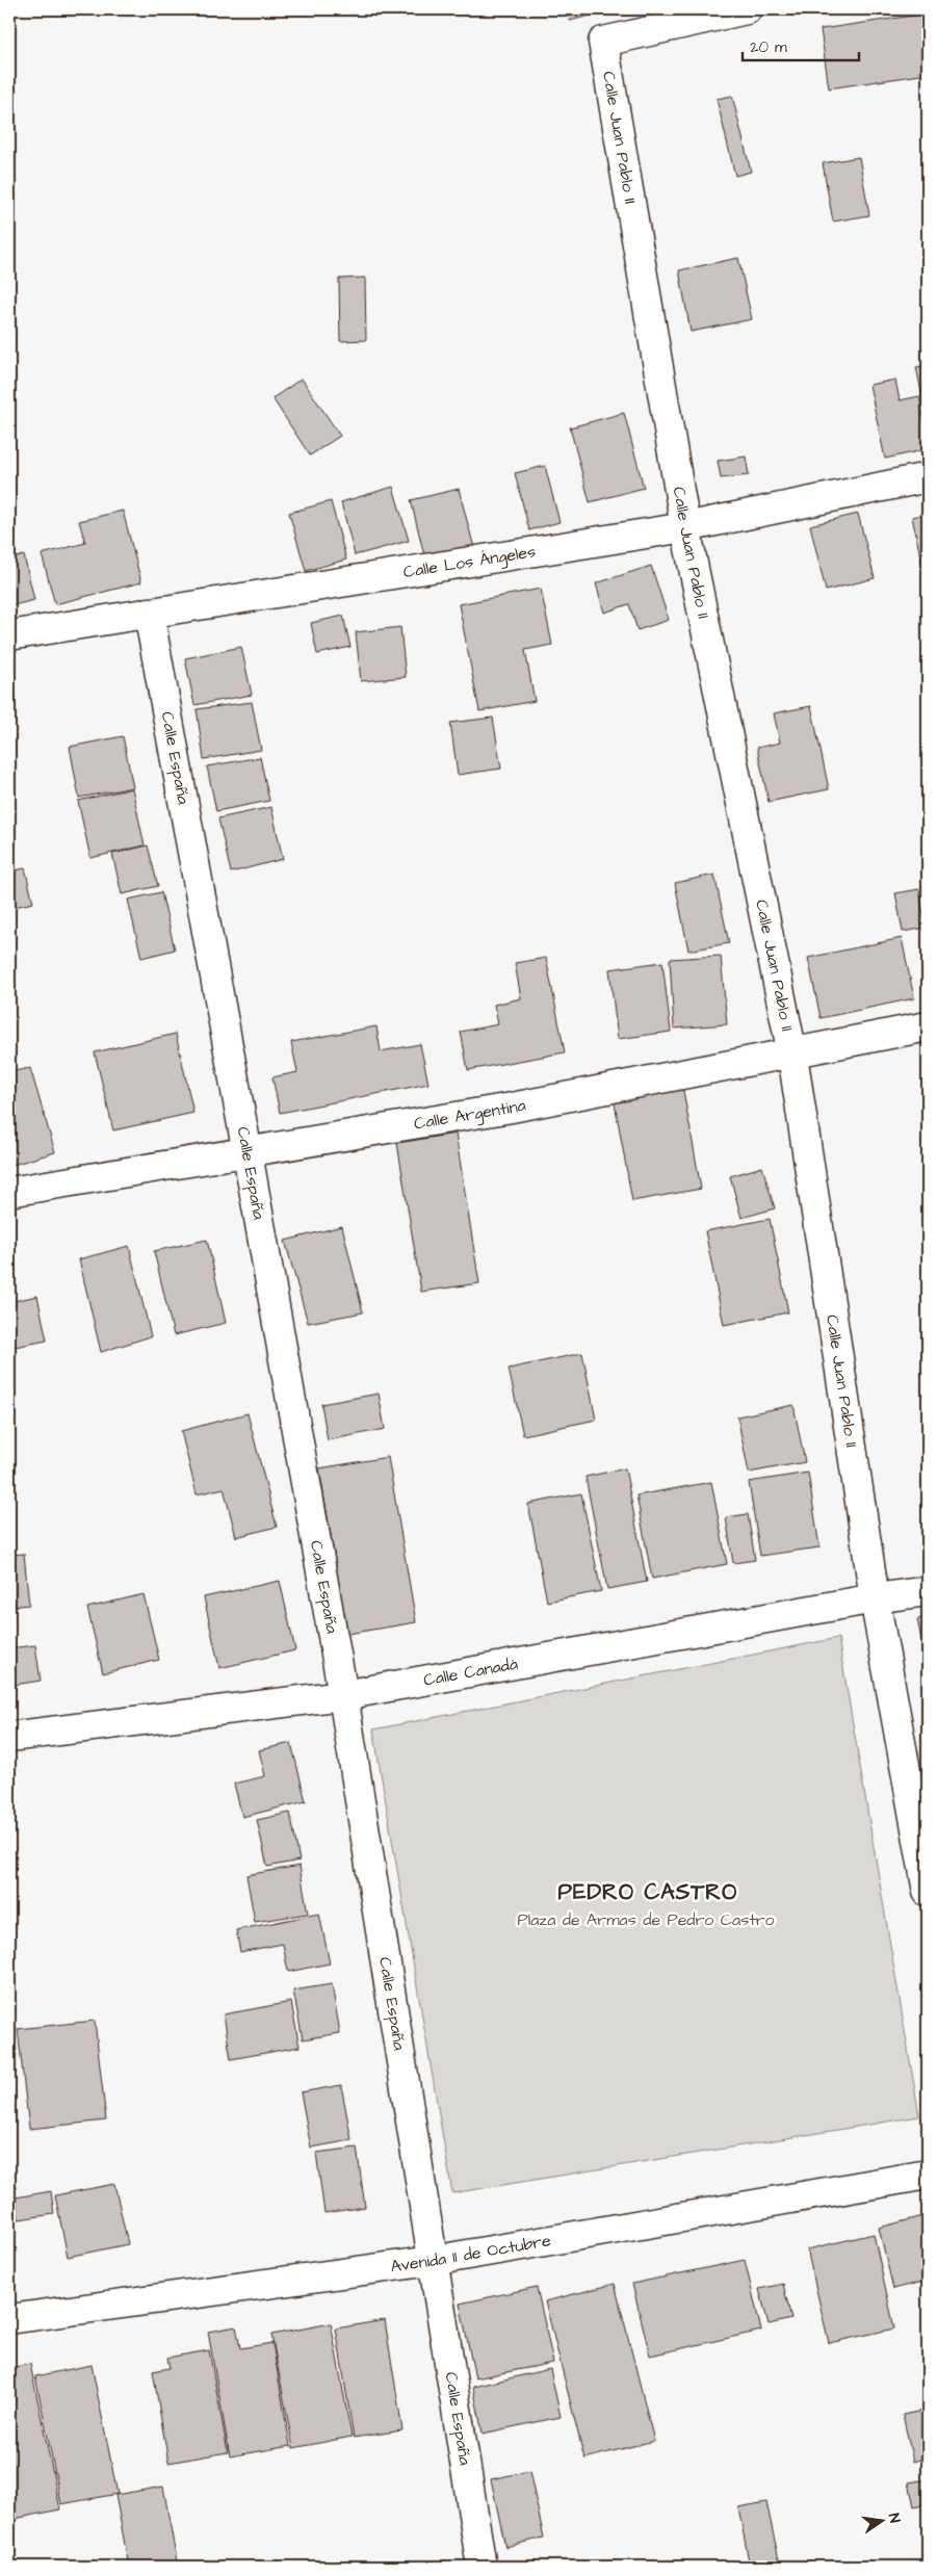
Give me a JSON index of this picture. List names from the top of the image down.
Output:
{
  "streets": {
    "street": [
      "Calle Juan Pablo II",
      "Calle Los Ángeles",
      "Calle España",
      "Calle Argentina",
      "Calle Canadá",
      "Avenida 11 de Octubre"
    ]
  },
  "crossings": [
    ["Calle Juan Pablo II", "Calle Los Ángeles"],
    ["Calle Juan Pablo II", "Calle Argentina"],
    ["Calle Juan Pablo II", "Calle Canadá"],
    ["Calle Los Ángeles", "Calle España"],
    ["Calle España", "Calle Argentina"],
    ["Calle España", "Calle Canadá"],
    ["Calle España", "Avenida 11 de Octubre"]
  ],
  "districts": ["PEDRO CASTRO"],
  "parks": ["Plaza de Armas de Pedro Castro"],
  "scale_bar": "20 m",
  "north": "right"
}
